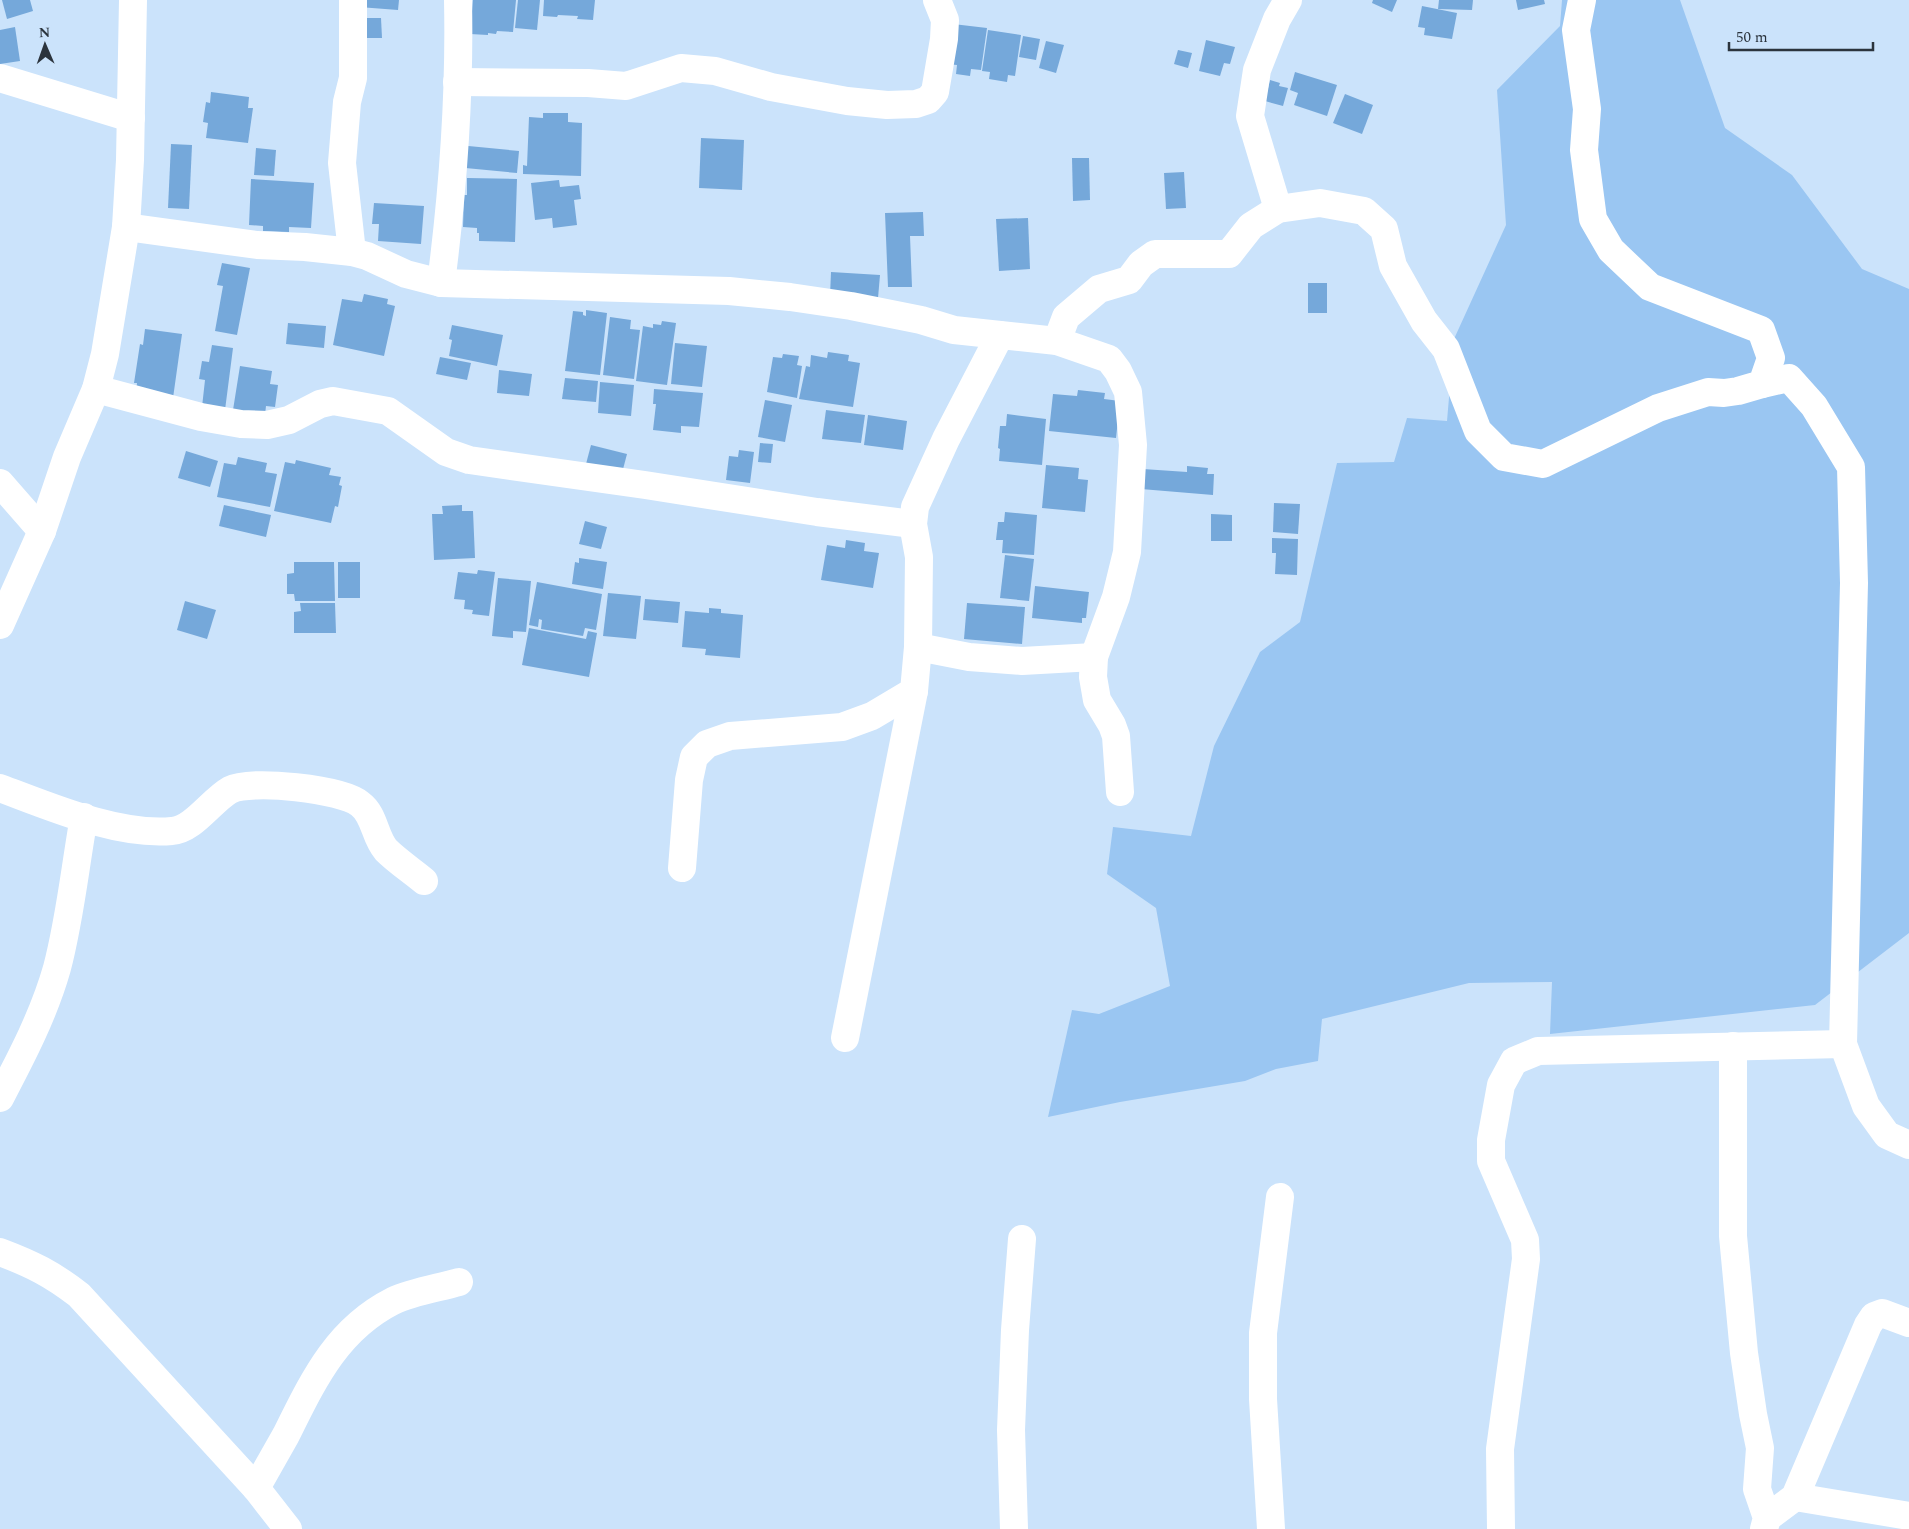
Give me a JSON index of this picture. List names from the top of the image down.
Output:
{
  "scale_bar": "50 m",
  "north": "top"
}
